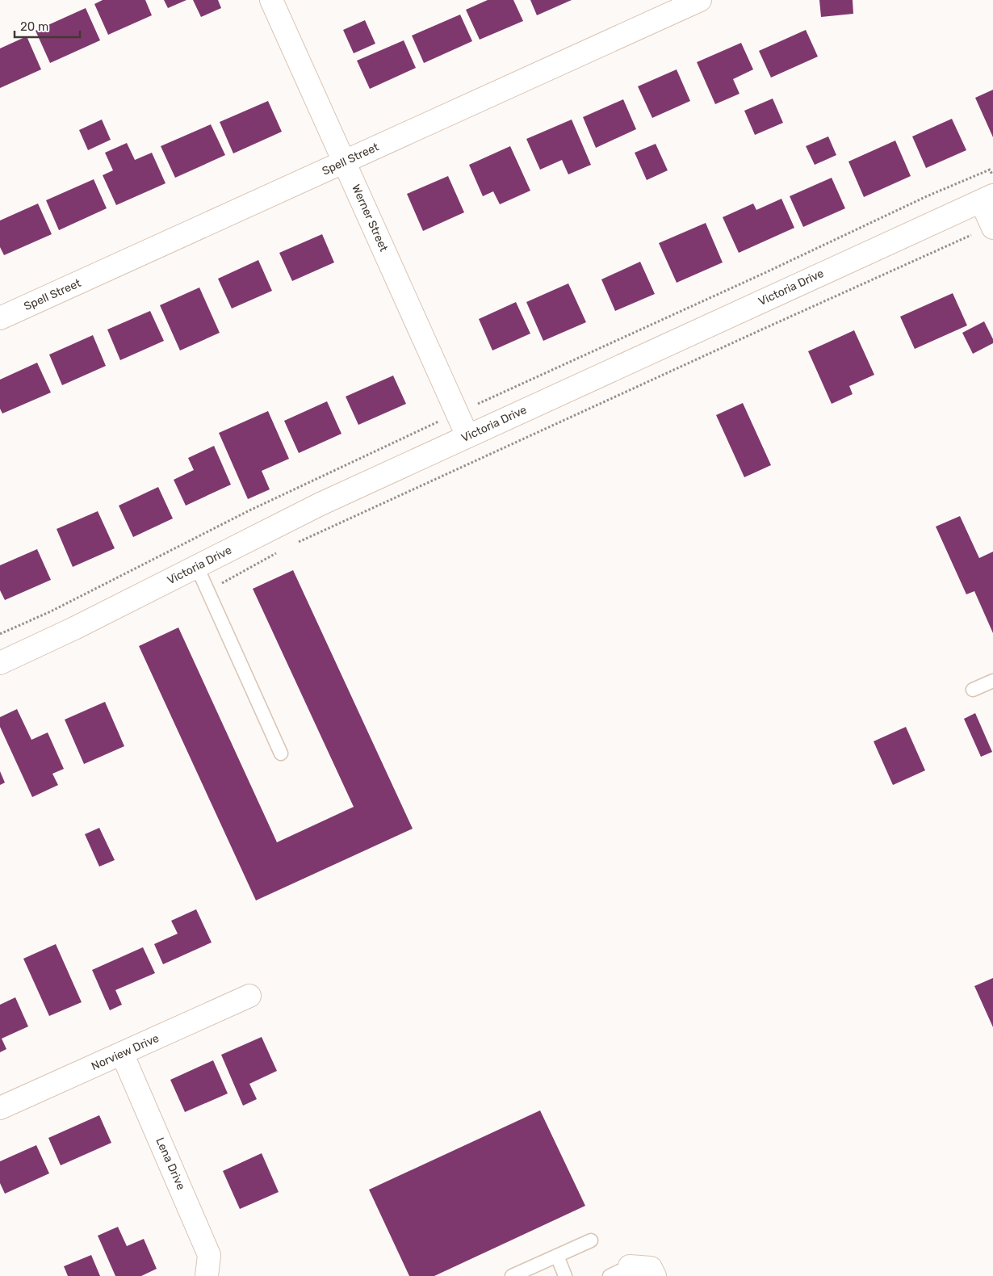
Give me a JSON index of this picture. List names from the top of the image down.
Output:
{
  "streets": {
    "street": [
      "Spell Street",
      "Werner Street",
      "Victoria Drive",
      "Norview Drive",
      "Lena Drive"
    ]
  },
  "crossings": [
    ["Spell Street", "Werner Street"],
    ["Werner Street", "Victoria Drive"],
    ["Norview Drive", "Lena Drive"]
  ],
  "scale_bar": "20 m"
}
